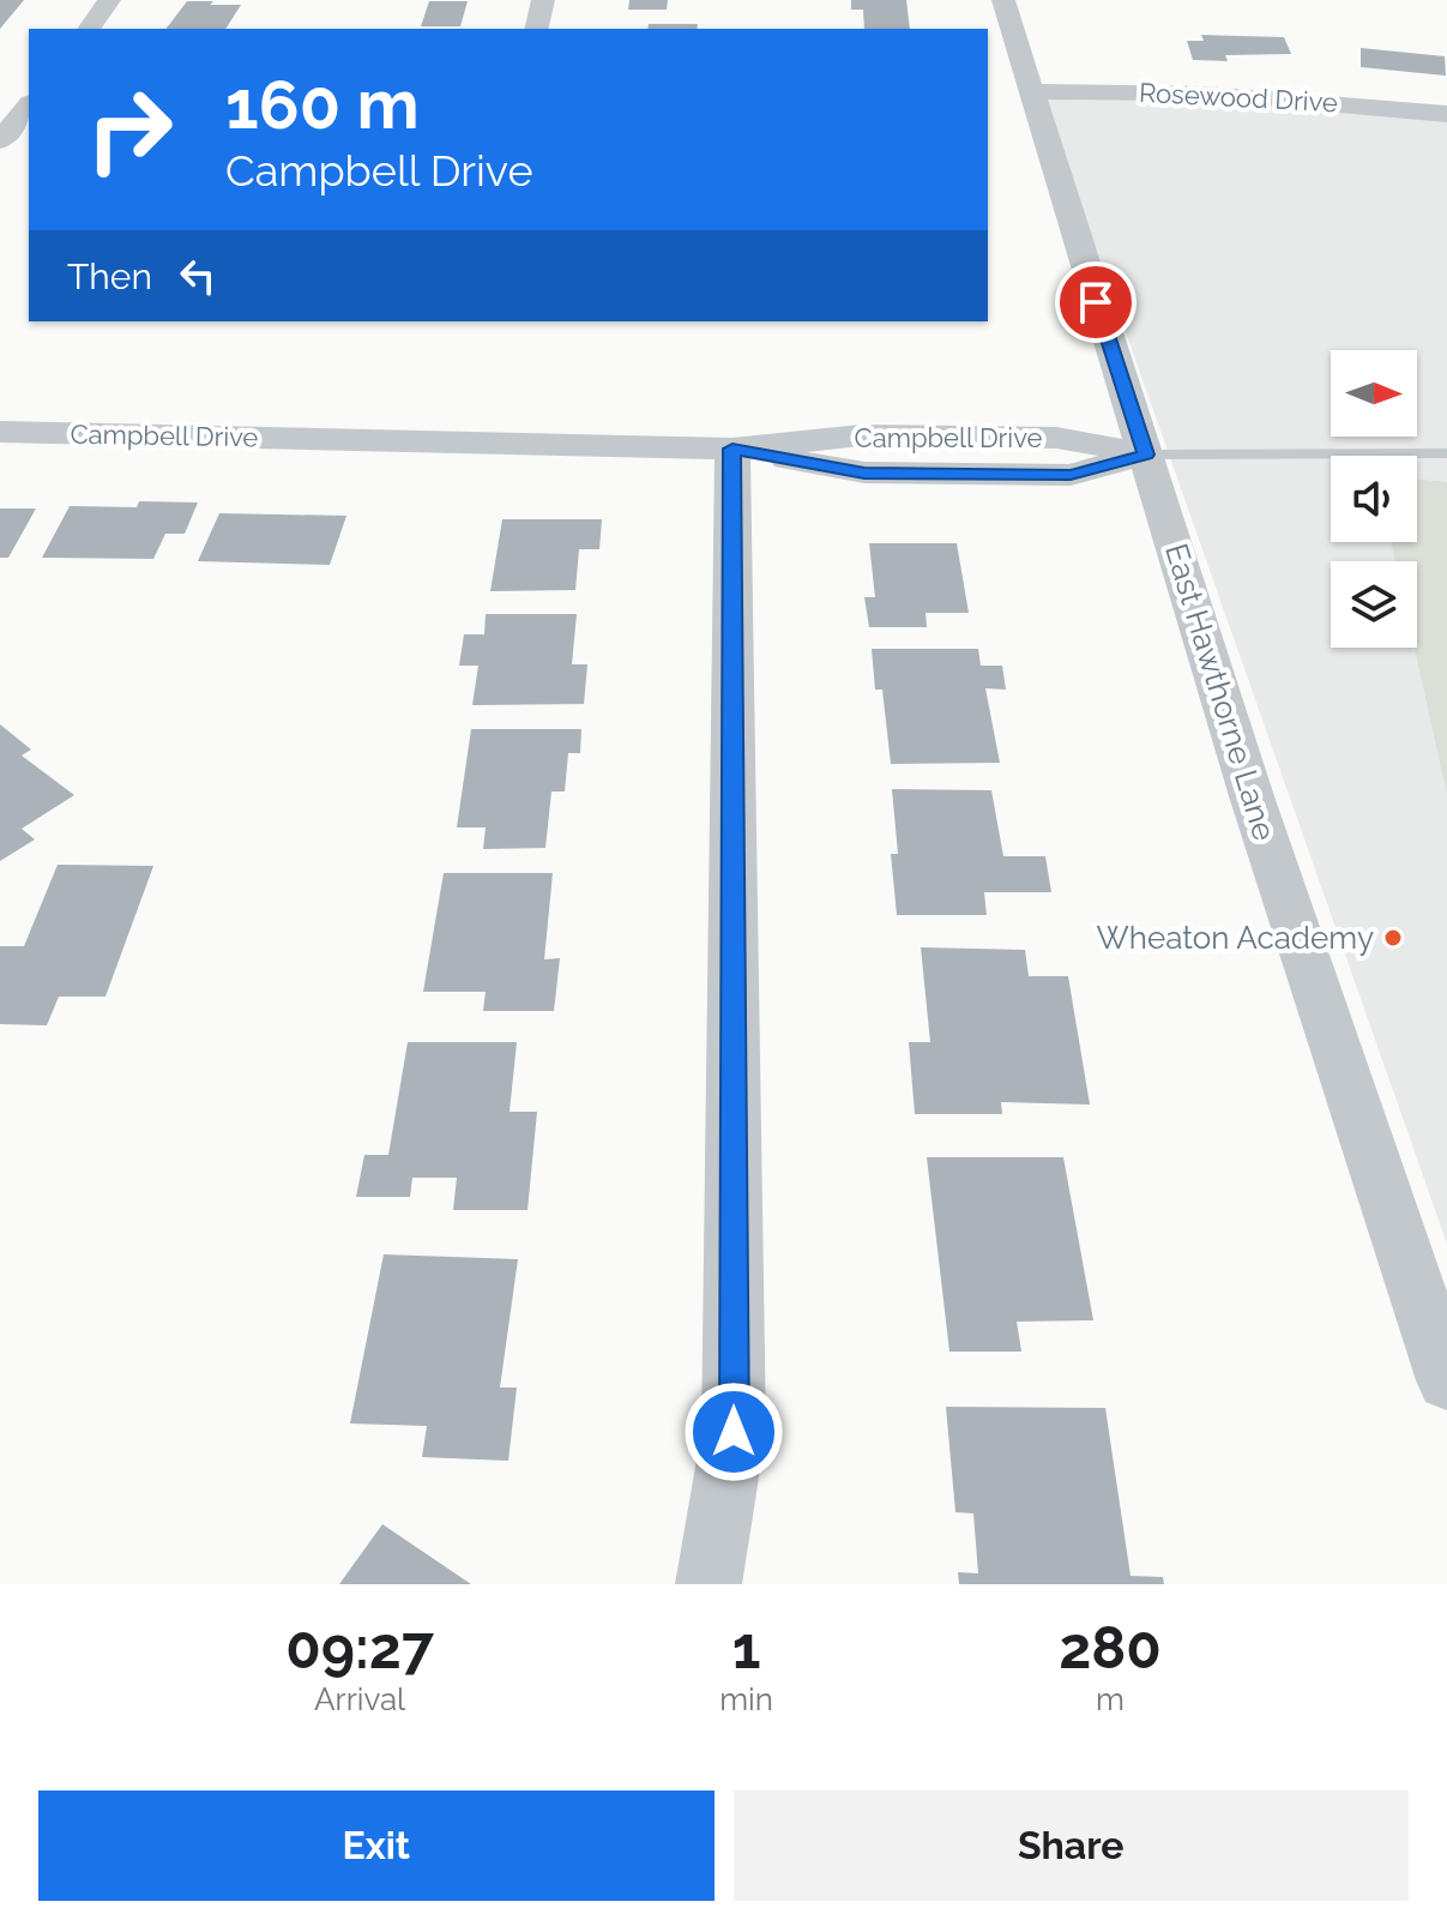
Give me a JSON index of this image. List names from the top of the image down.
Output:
{
  "streets": {
    "street": ["Rosewood Drive", "Campbell Drive", "East Hawthorne Lane"]
  },
  "crossings": [
    ["Rosewood Drive", "East Hawthorne Lane"],
    ["Campbell Drive", "East Hawthorne Lane"]
  ],
  "places": ["Wheaton Academy"],
  "north": "right",
  "page": {
    "turn": ["160 m", "Campbell Drive"],
    "then": "Then",
    "eta": [
      "09:27",
      "Arrival",
      "1",
      "min",
      "280",
      "m"
    ],
    "buttons": ["Exit", "Share"]
  }
}
